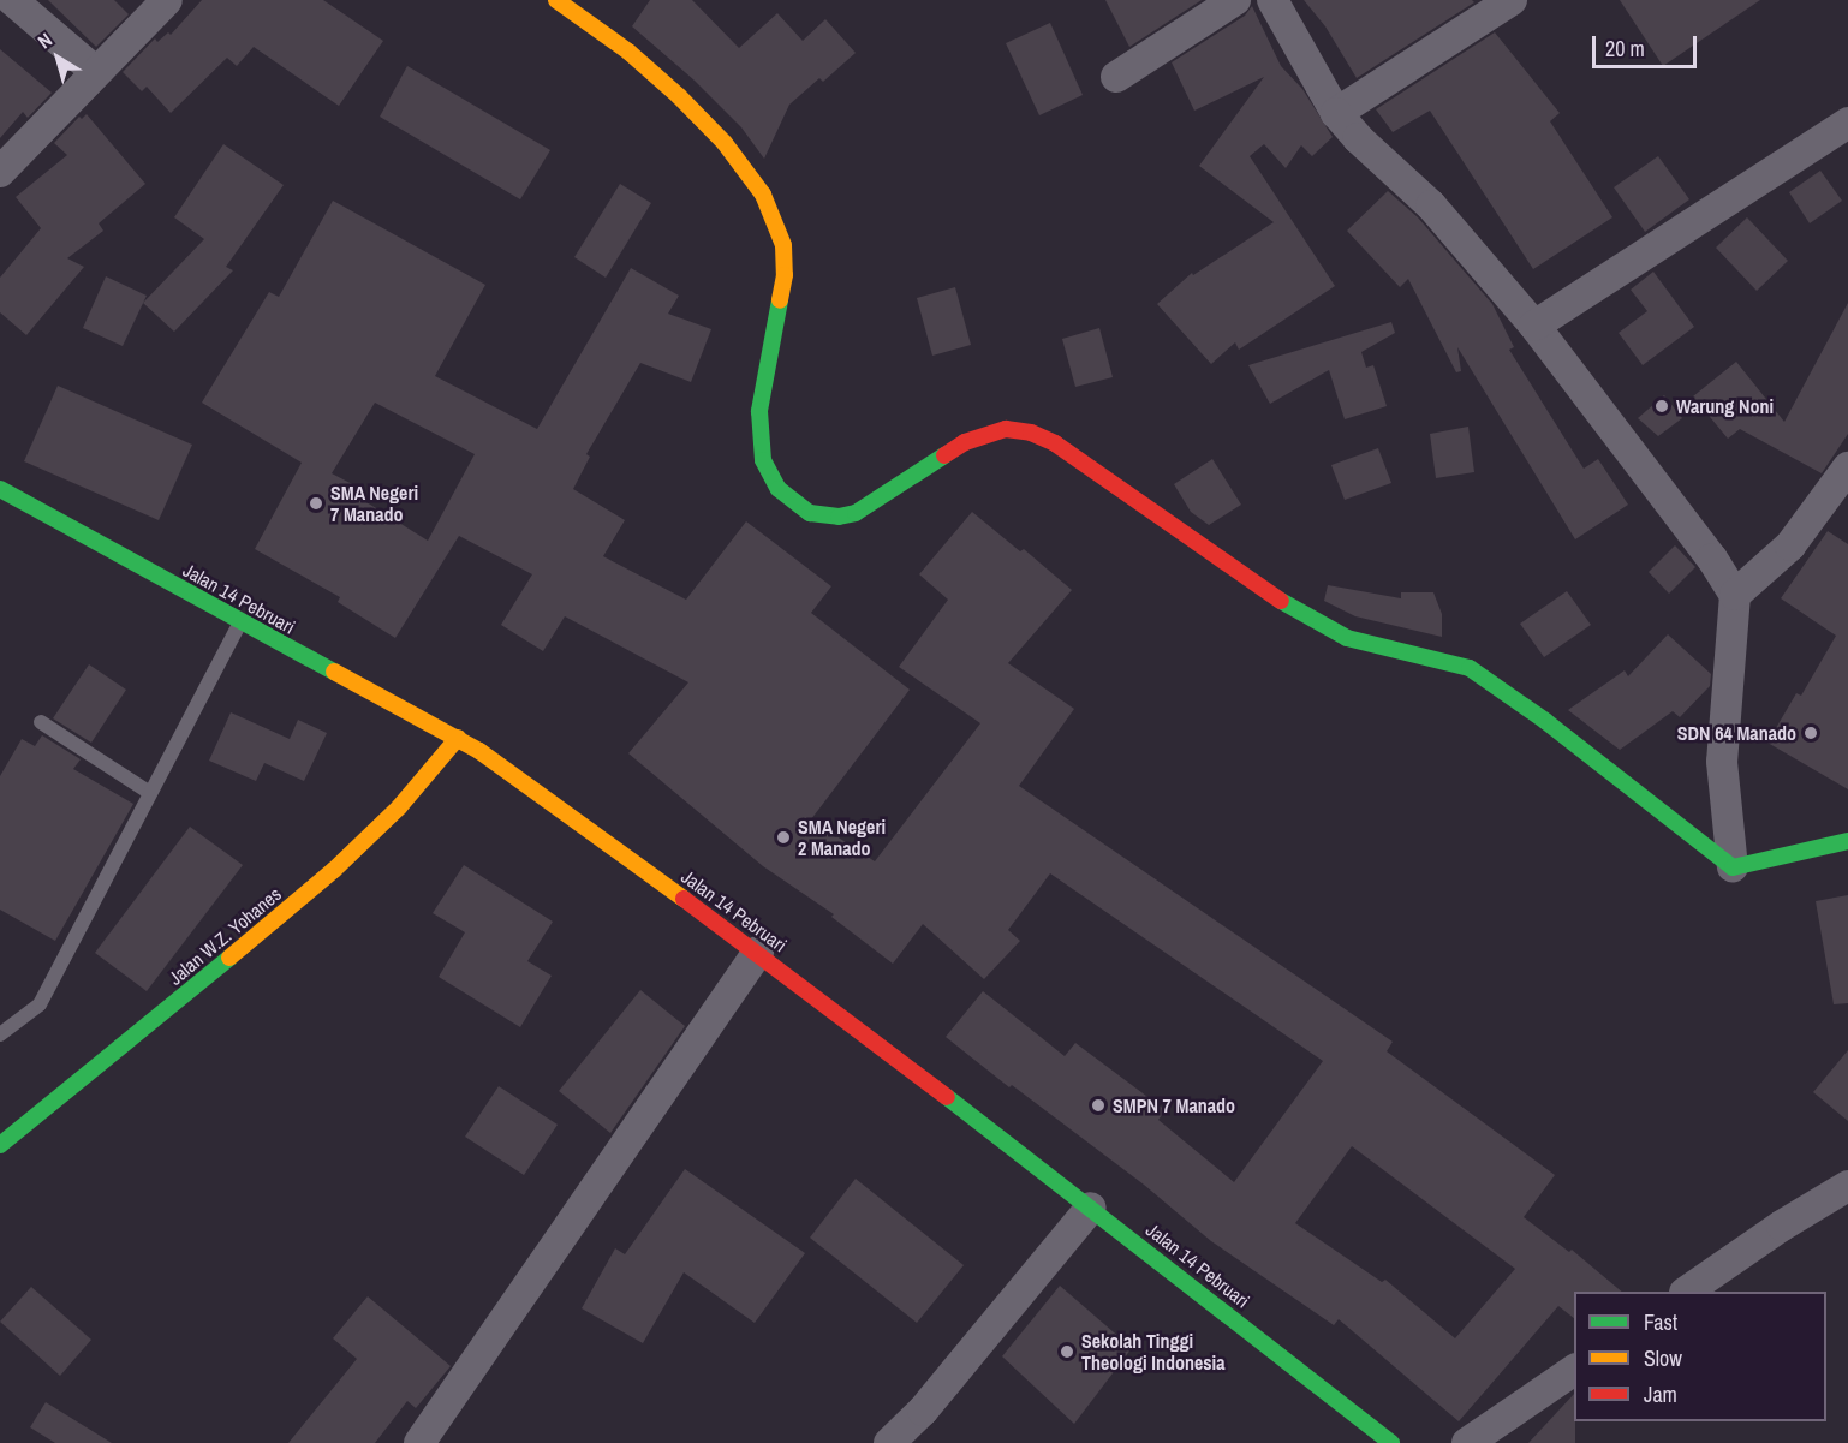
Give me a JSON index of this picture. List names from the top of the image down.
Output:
{
  "streets": {
    "street": ["Jalan 14 Pebruari", "Jalan W.Z. Yohanes"]
  },
  "crossings": [
    ["Jalan 14 Pebruari", "Jalan W.Z. Yohanes"]
  ],
  "places": [
    "Warung Noni",
    "SMA Negeri 7 Manado",
    "SDN 64 Manado",
    "SMA Negeri 2 Manado",
    "SMPN 7 Manado",
    "Sekolah Tinggi Theologi Indonesia"
  ],
  "legend": ["Fast", "Slow", "Jam"],
  "scale_bar": "20 m",
  "north": "top left"
}
